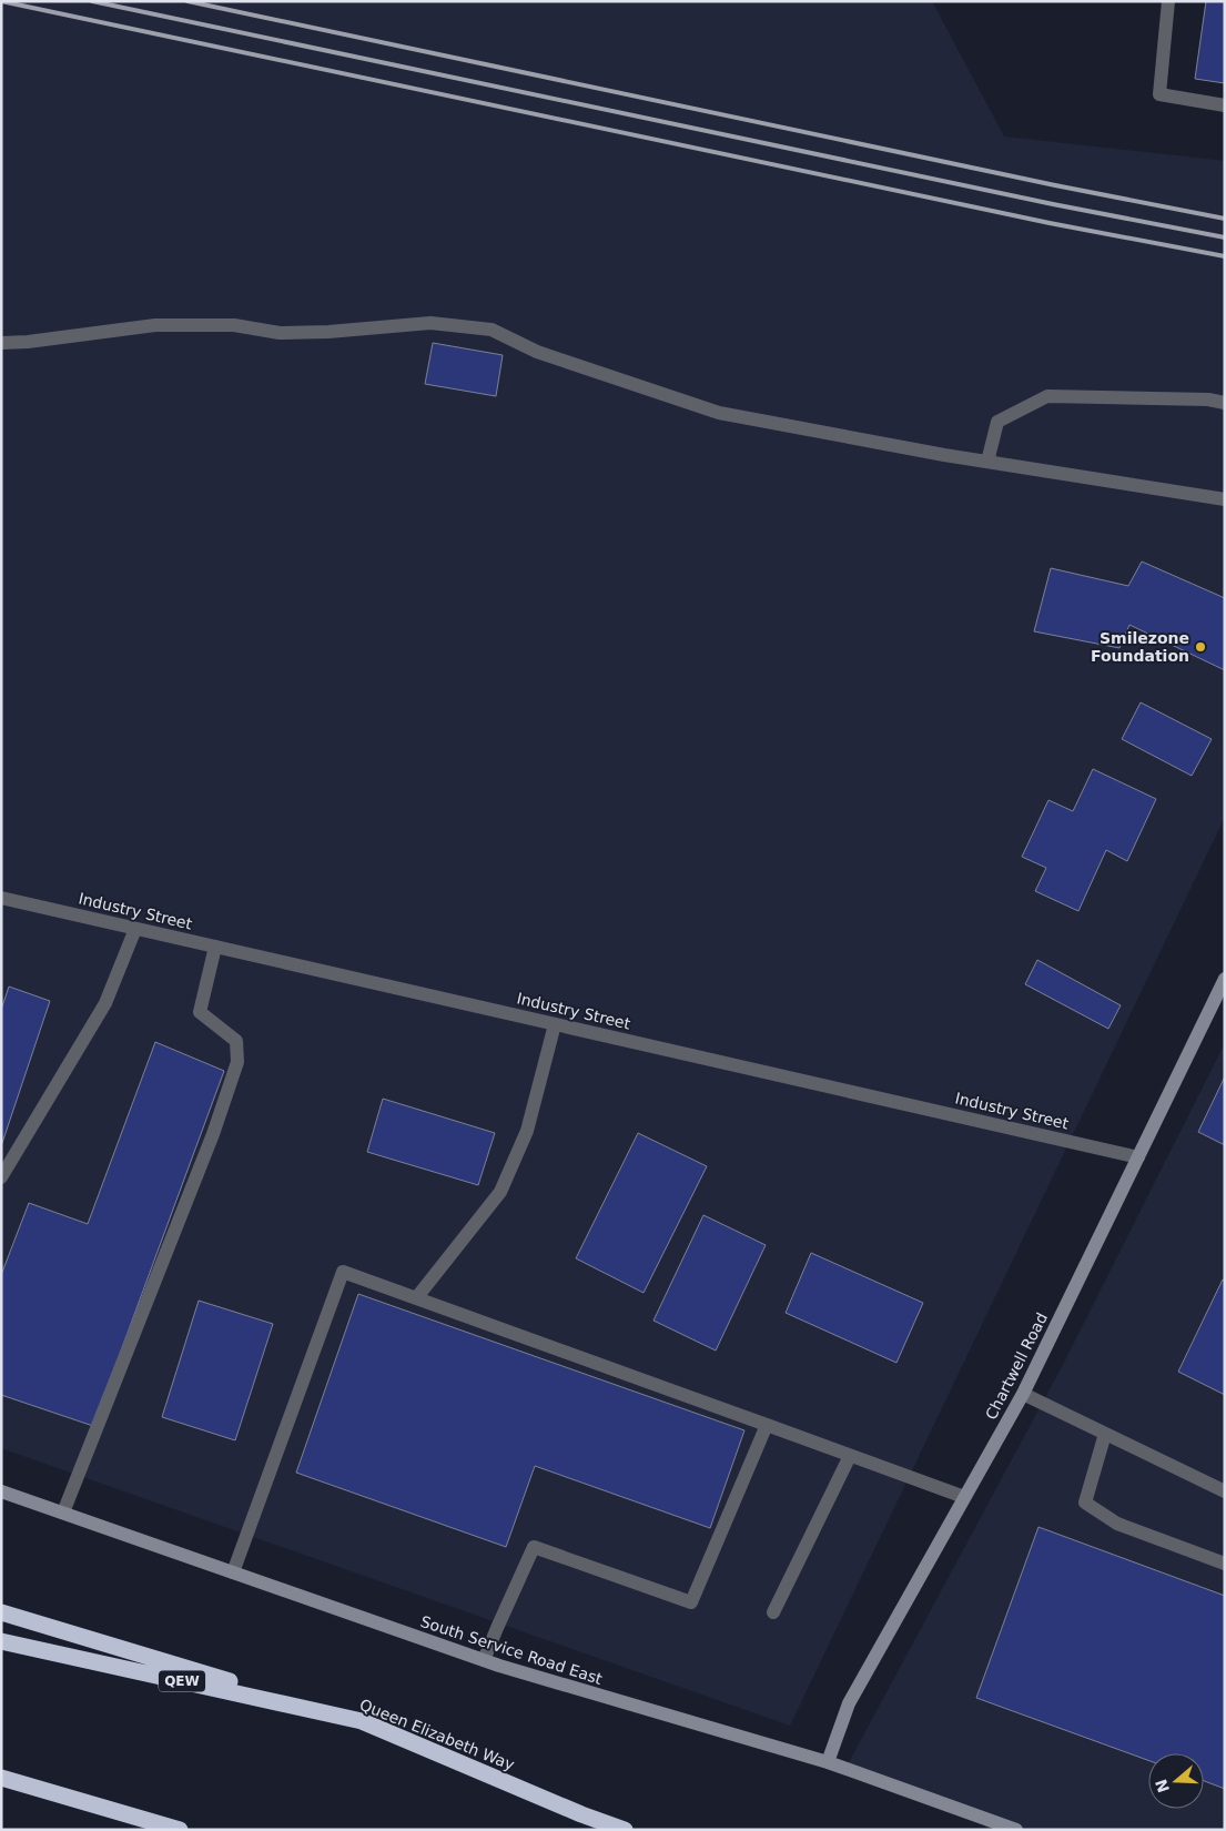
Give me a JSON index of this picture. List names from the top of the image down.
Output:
{
  "streets": {
    "highway": ["QEW", "Queen Elizabeth Way"],
    "street": ["Industry Street", "Chartwell Road", "South Service Road East"]
  },
  "crossings": [
    ["Industry Street", "Chartwell Road"],
    ["Chartwell Road", "South Service Road East"]
  ],
  "places": ["Smilezone Foundation"],
  "north": "left"
}
